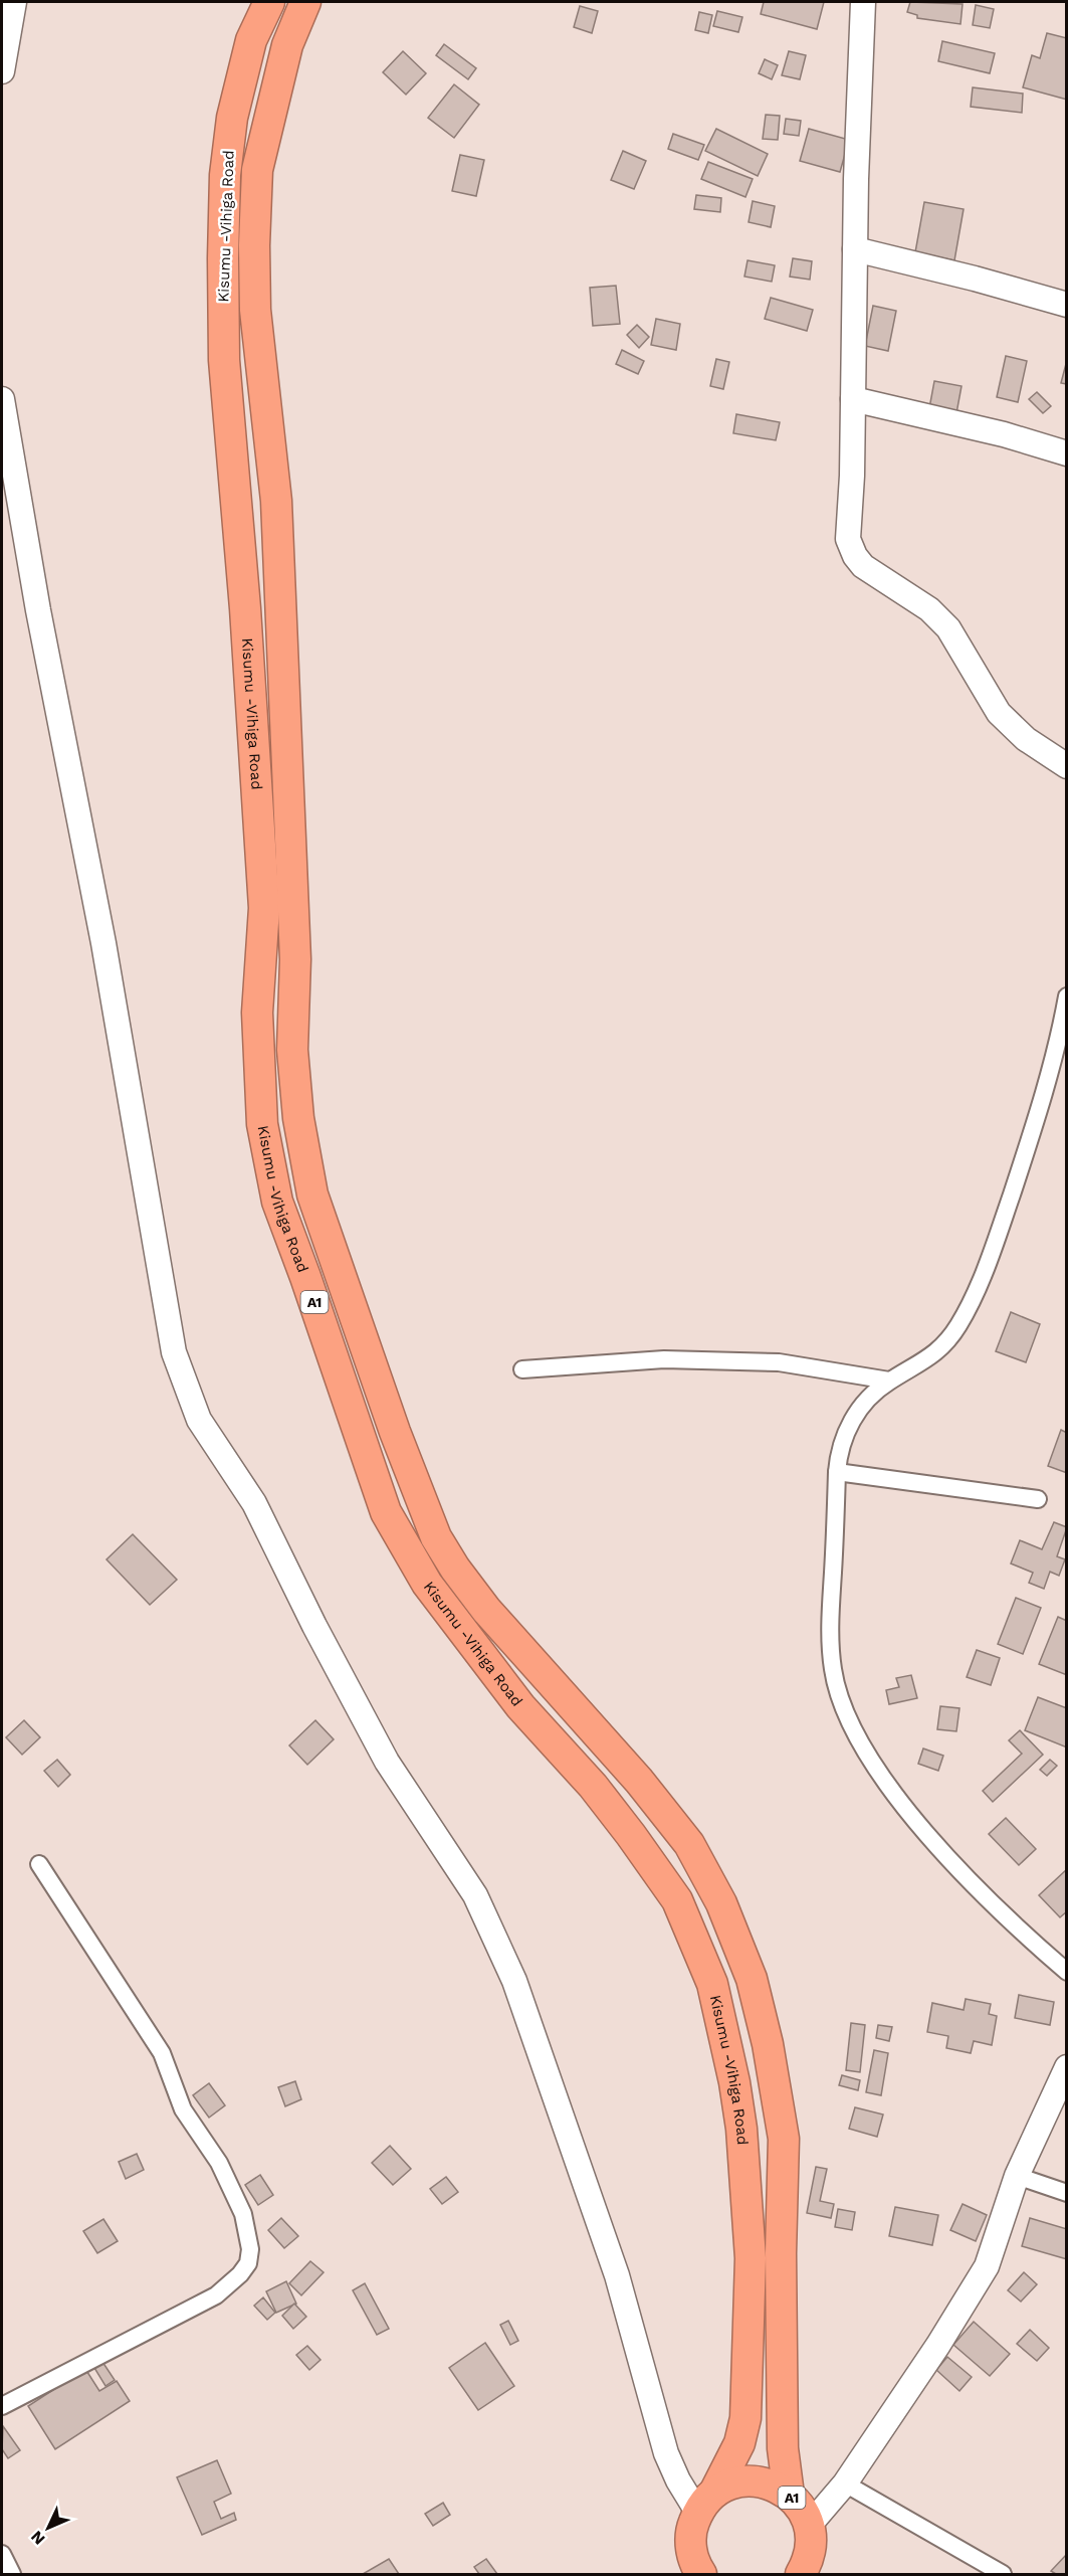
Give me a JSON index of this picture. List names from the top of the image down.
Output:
{
  "streets": {
    "highway": ["Kisumu -Vihiga Road", "A1"]
  },
  "crossings": [
    ["Kisumu -Vihiga Road", "A1"]
  ],
  "north": "bottom left"
}
